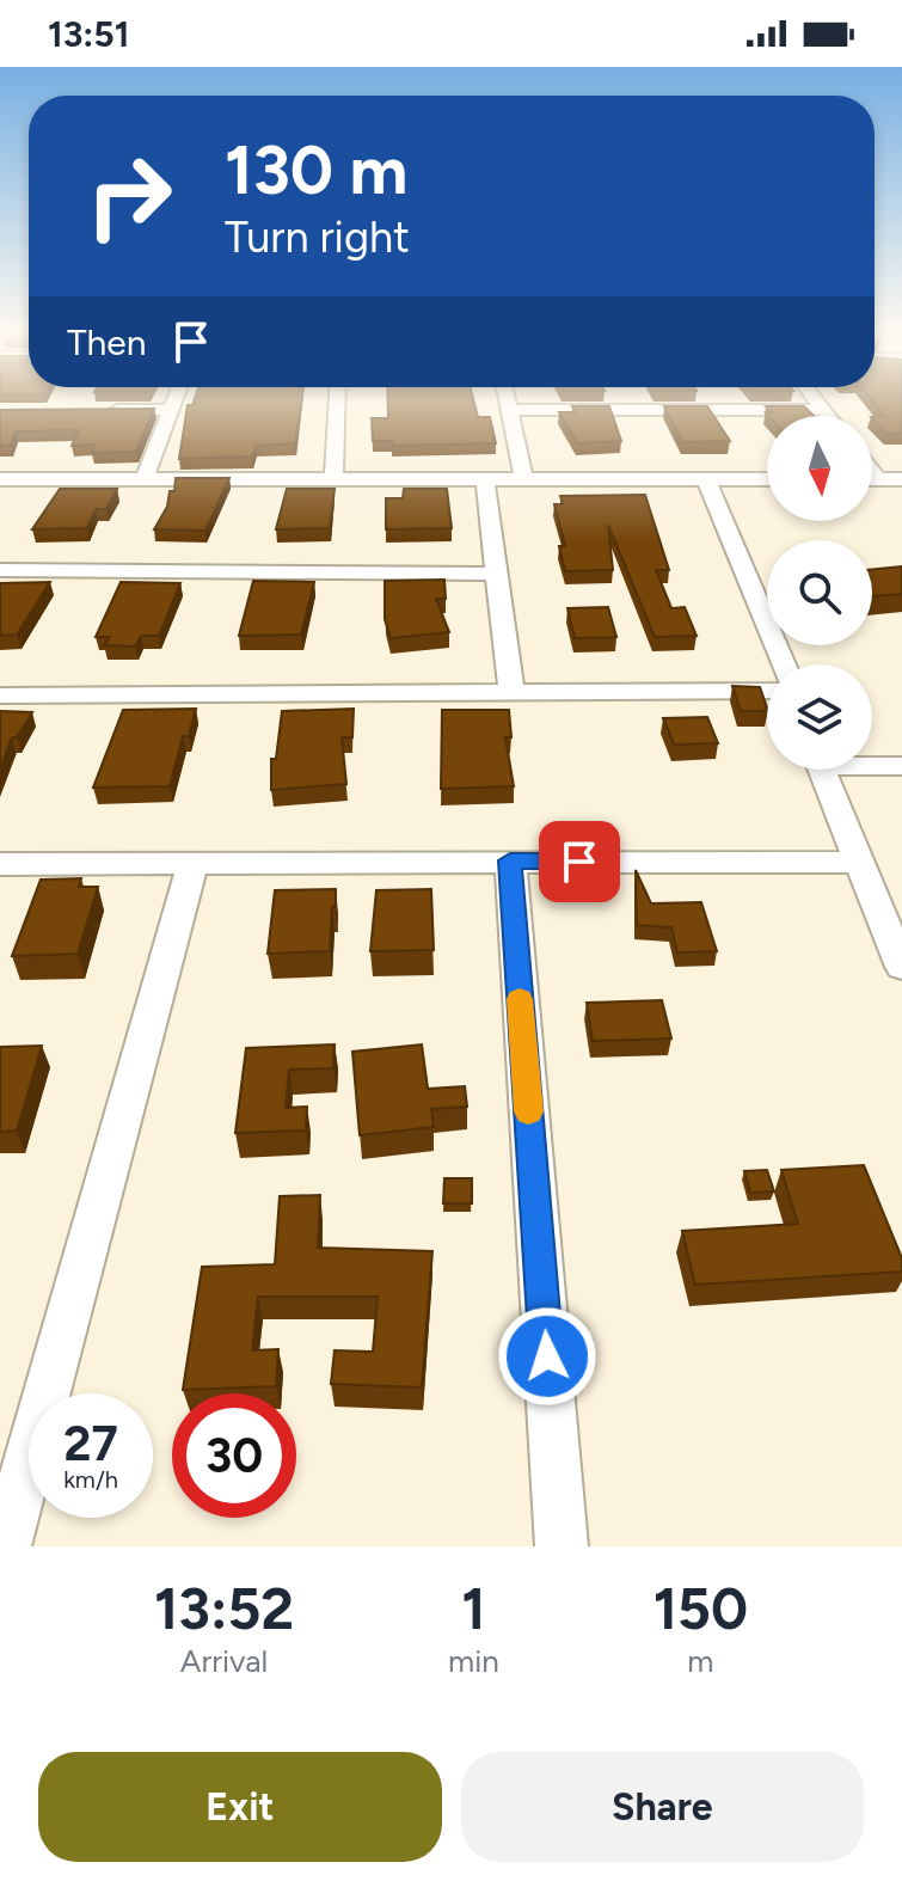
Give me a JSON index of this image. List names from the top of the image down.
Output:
{
  "north": "bottom",
  "page": {
    "status": "13:51",
    "turn": ["130 m", "Turn right"],
    "then": "Then",
    "speed": "27 km/h",
    "limit": "30",
    "eta": [
      "13:52",
      "Arrival",
      "1",
      "min",
      "150",
      "m"
    ],
    "buttons": ["Exit", "Share"]
  }
}
